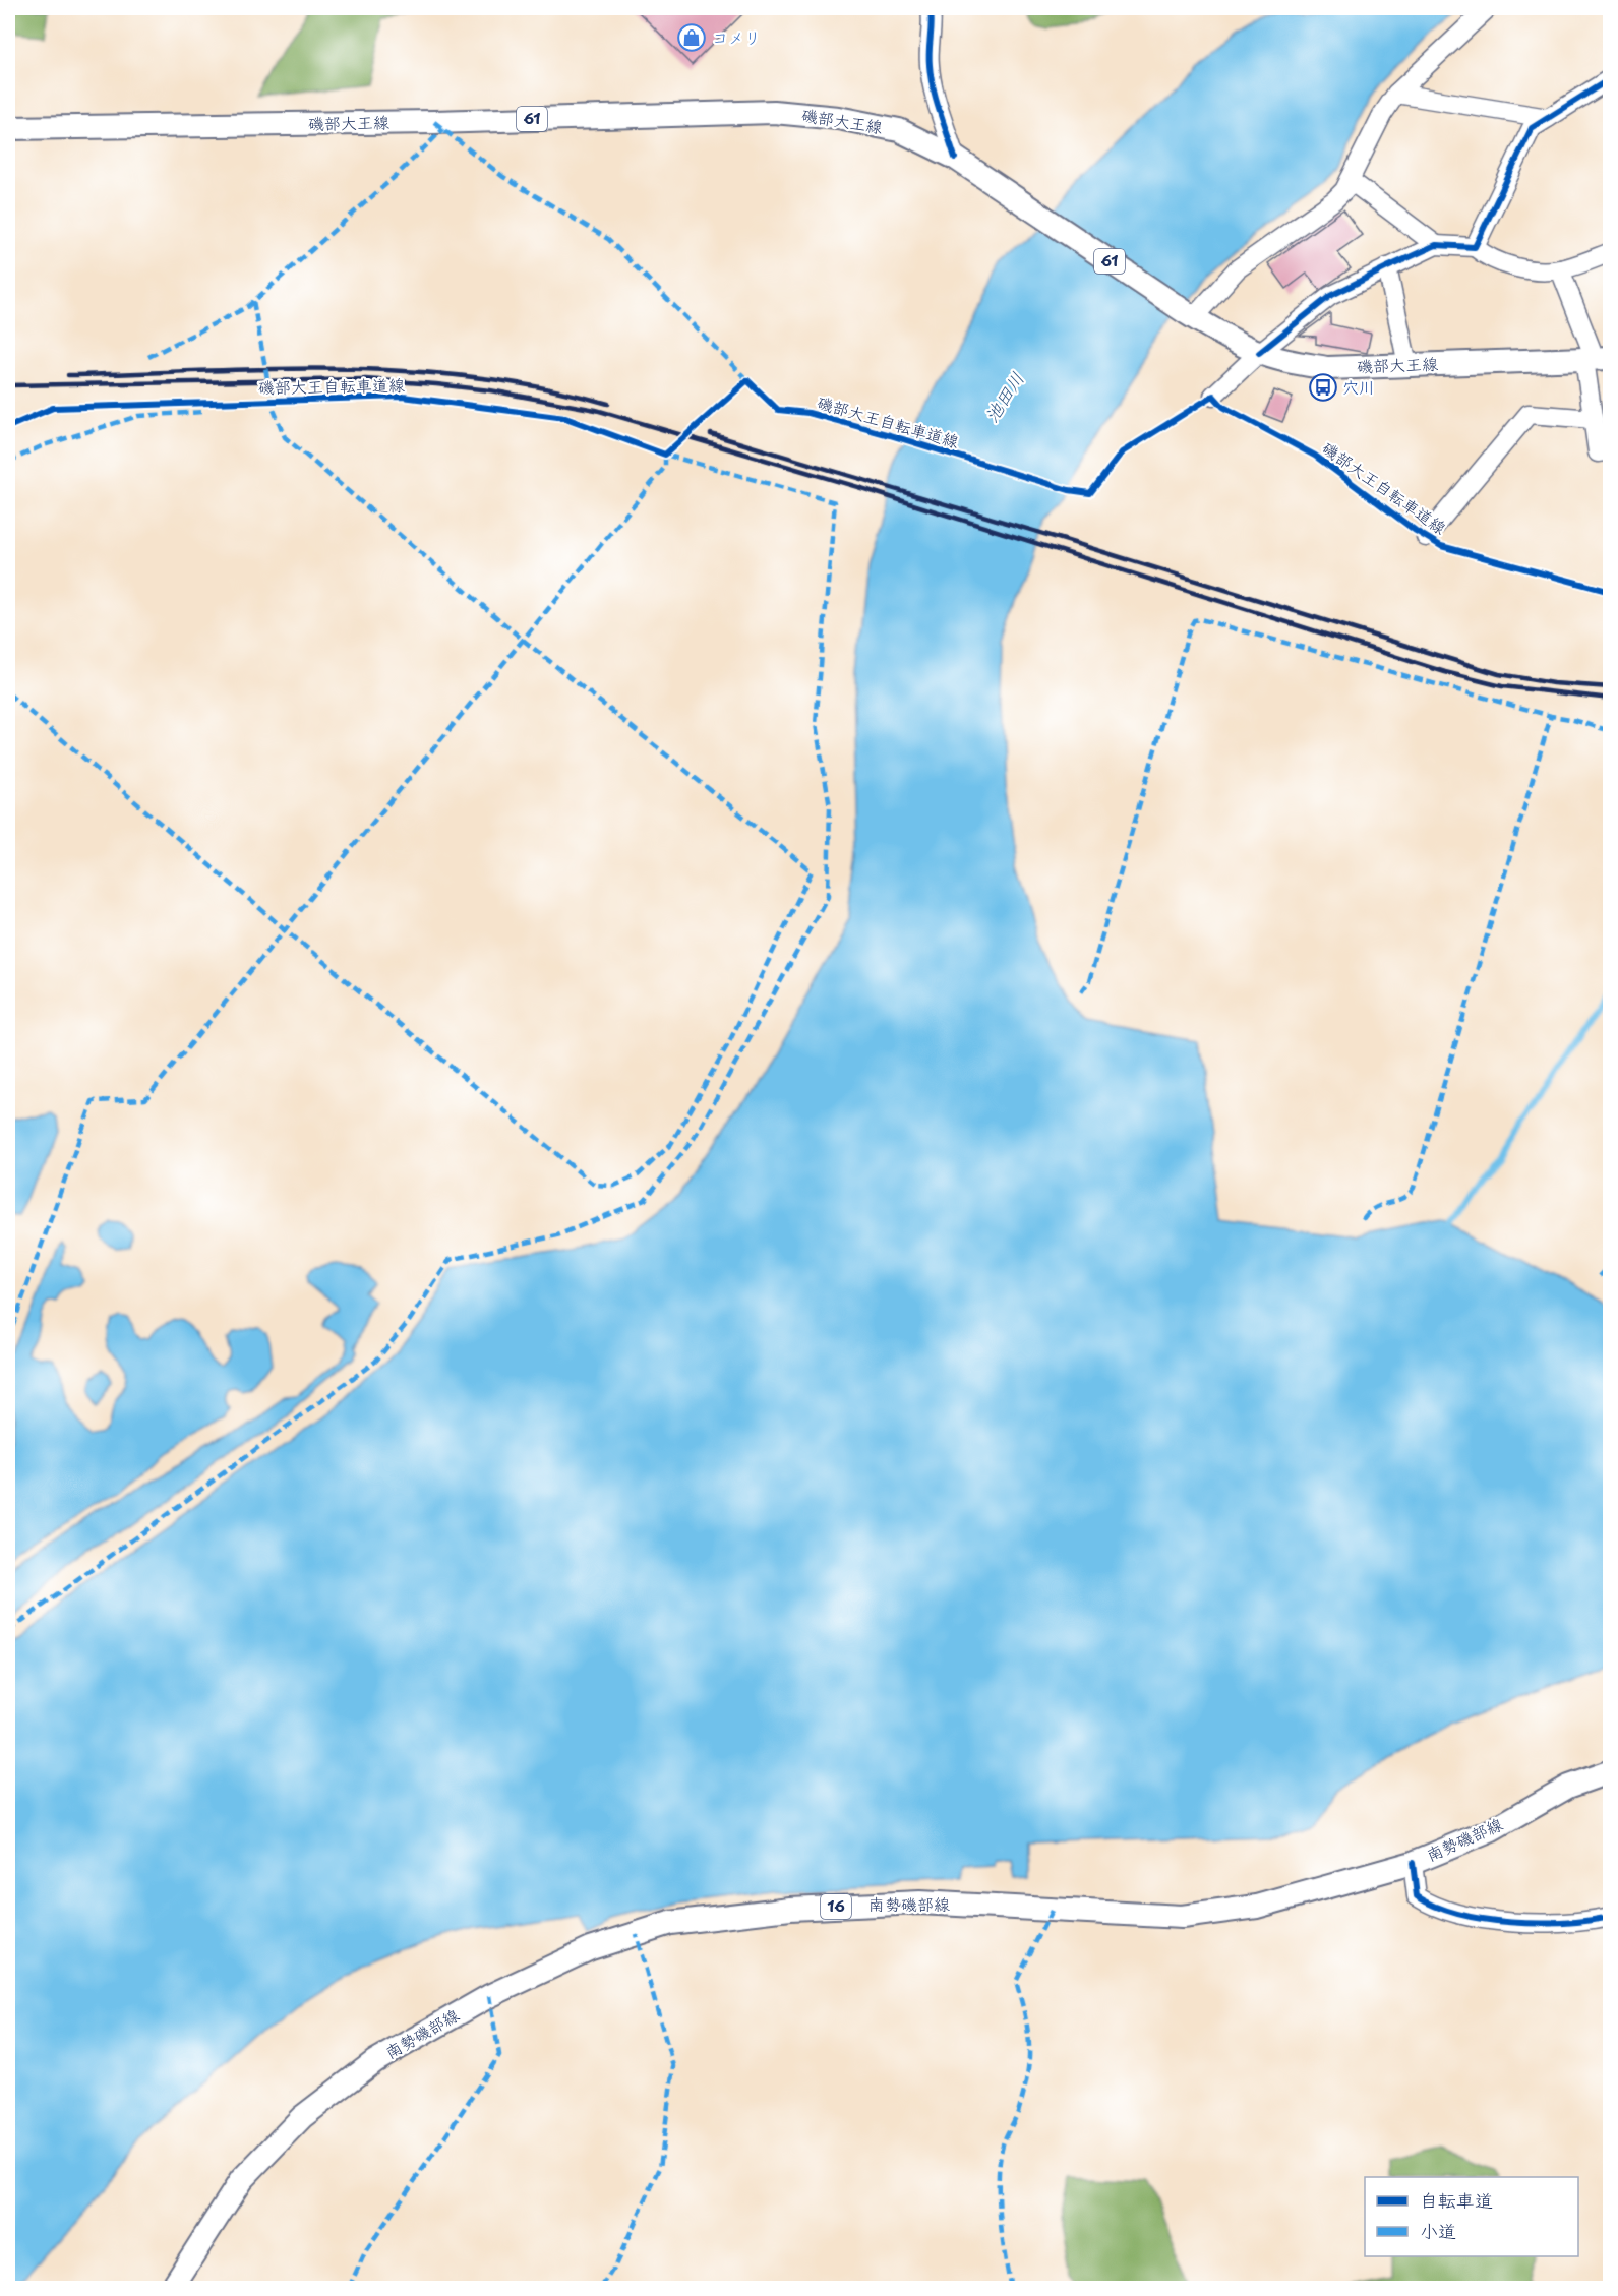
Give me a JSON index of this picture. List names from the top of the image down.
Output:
{
  "streets": {
    "main road": [
      "61",
      "磯部大王線",
      "南勢磯部線",
      "16"
    ],
    "cycle path": ["磯部大王自転車道線"]
  },
  "water": ["池田川"],
  "places": {
    "shop": ["コメリ"],
    "bus stop": ["穴川"]
  },
  "legend": ["自転車道", "小道"]
}
